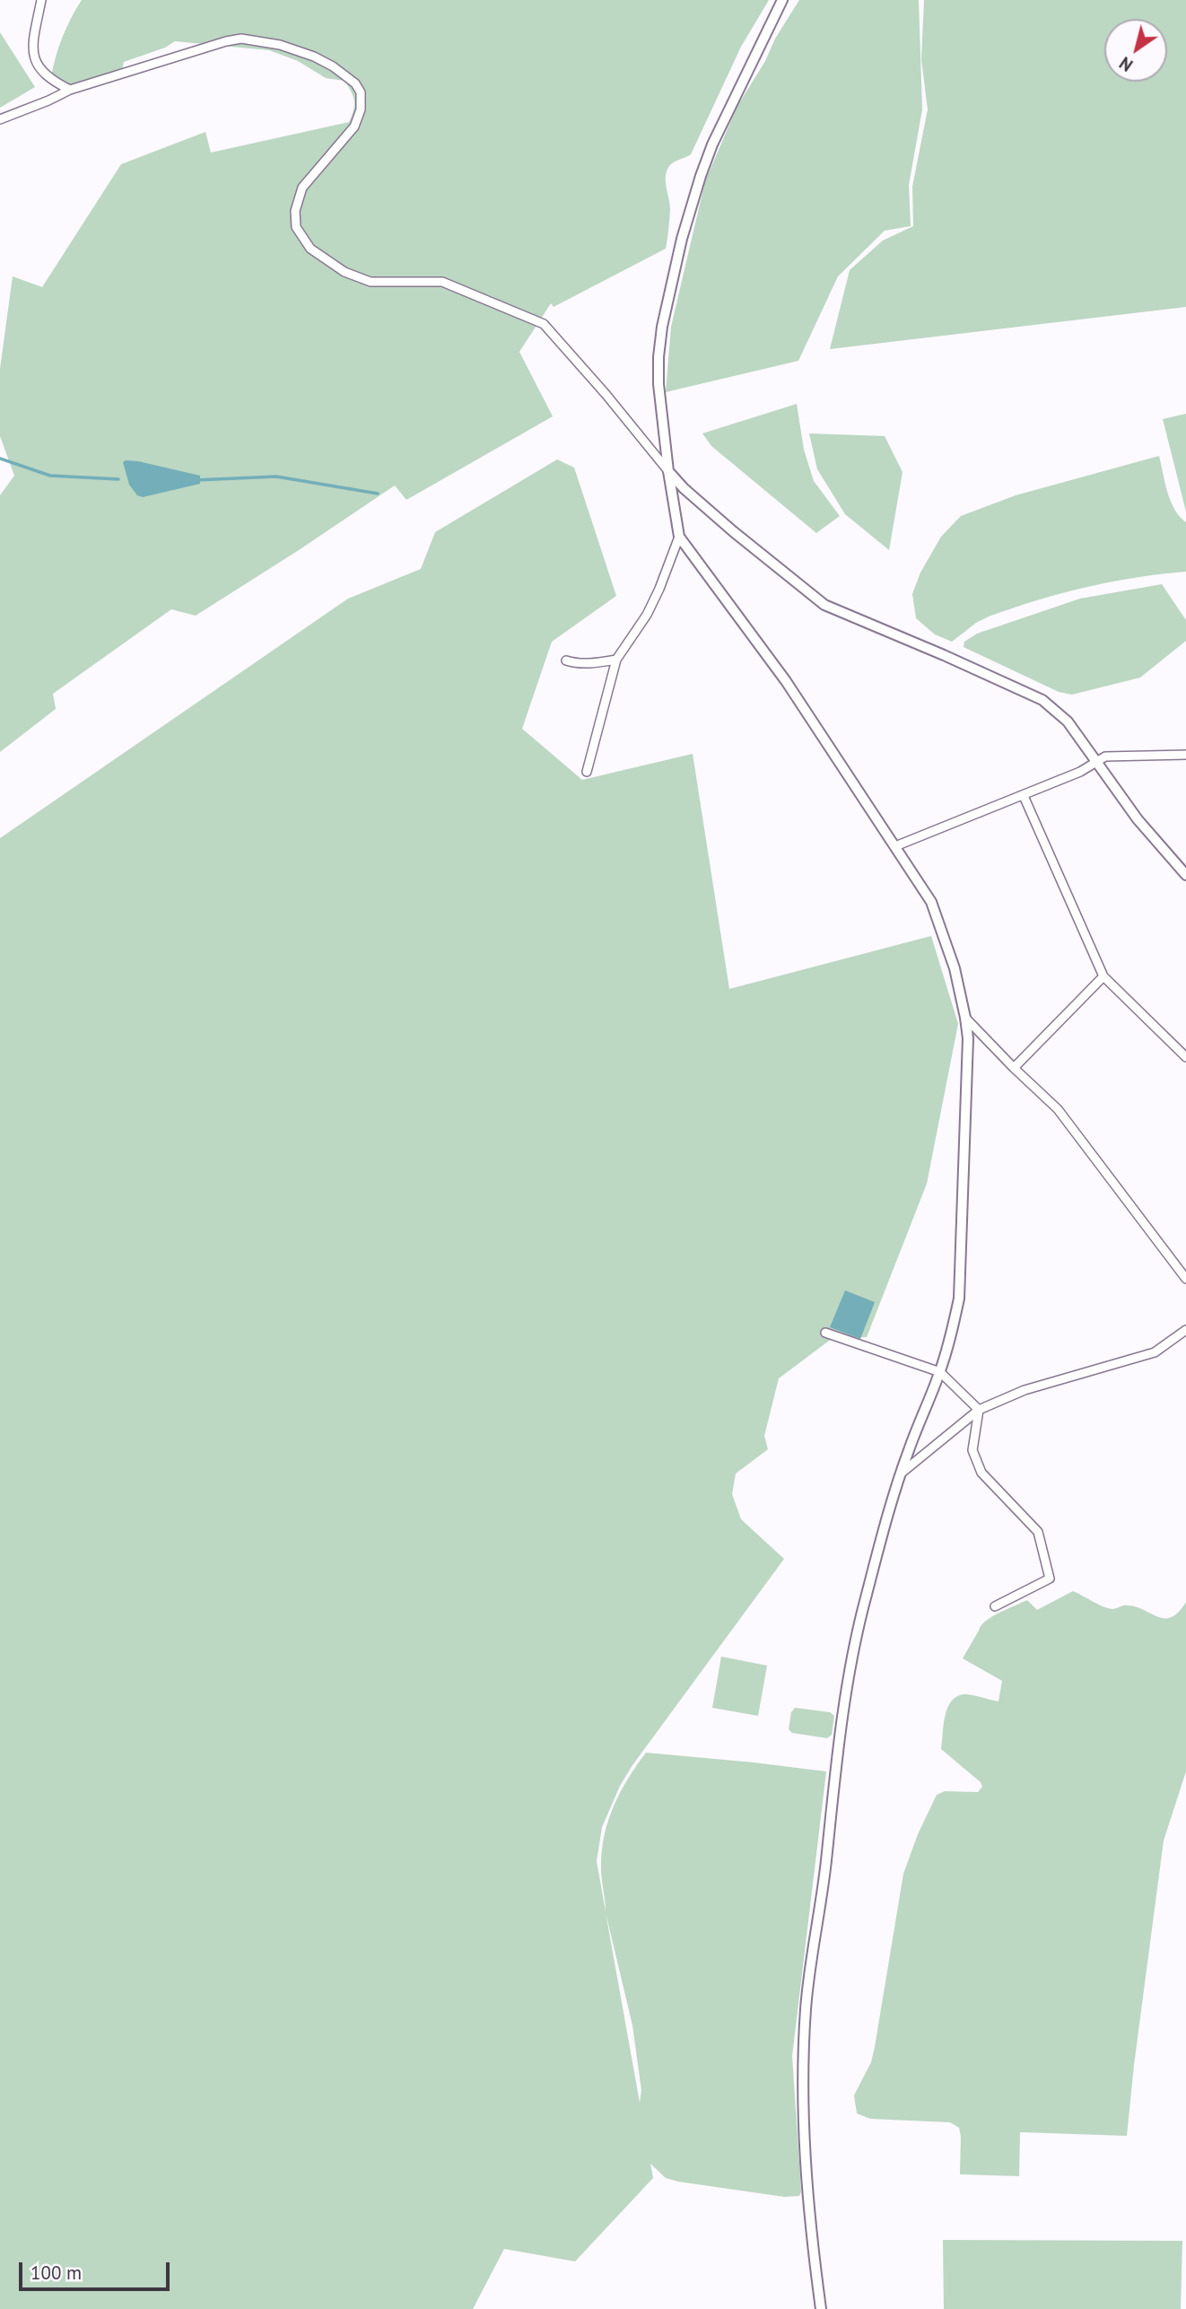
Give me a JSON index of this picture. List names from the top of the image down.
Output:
{
  "scale_bar": "100 m",
  "north": "bottom left"
}
